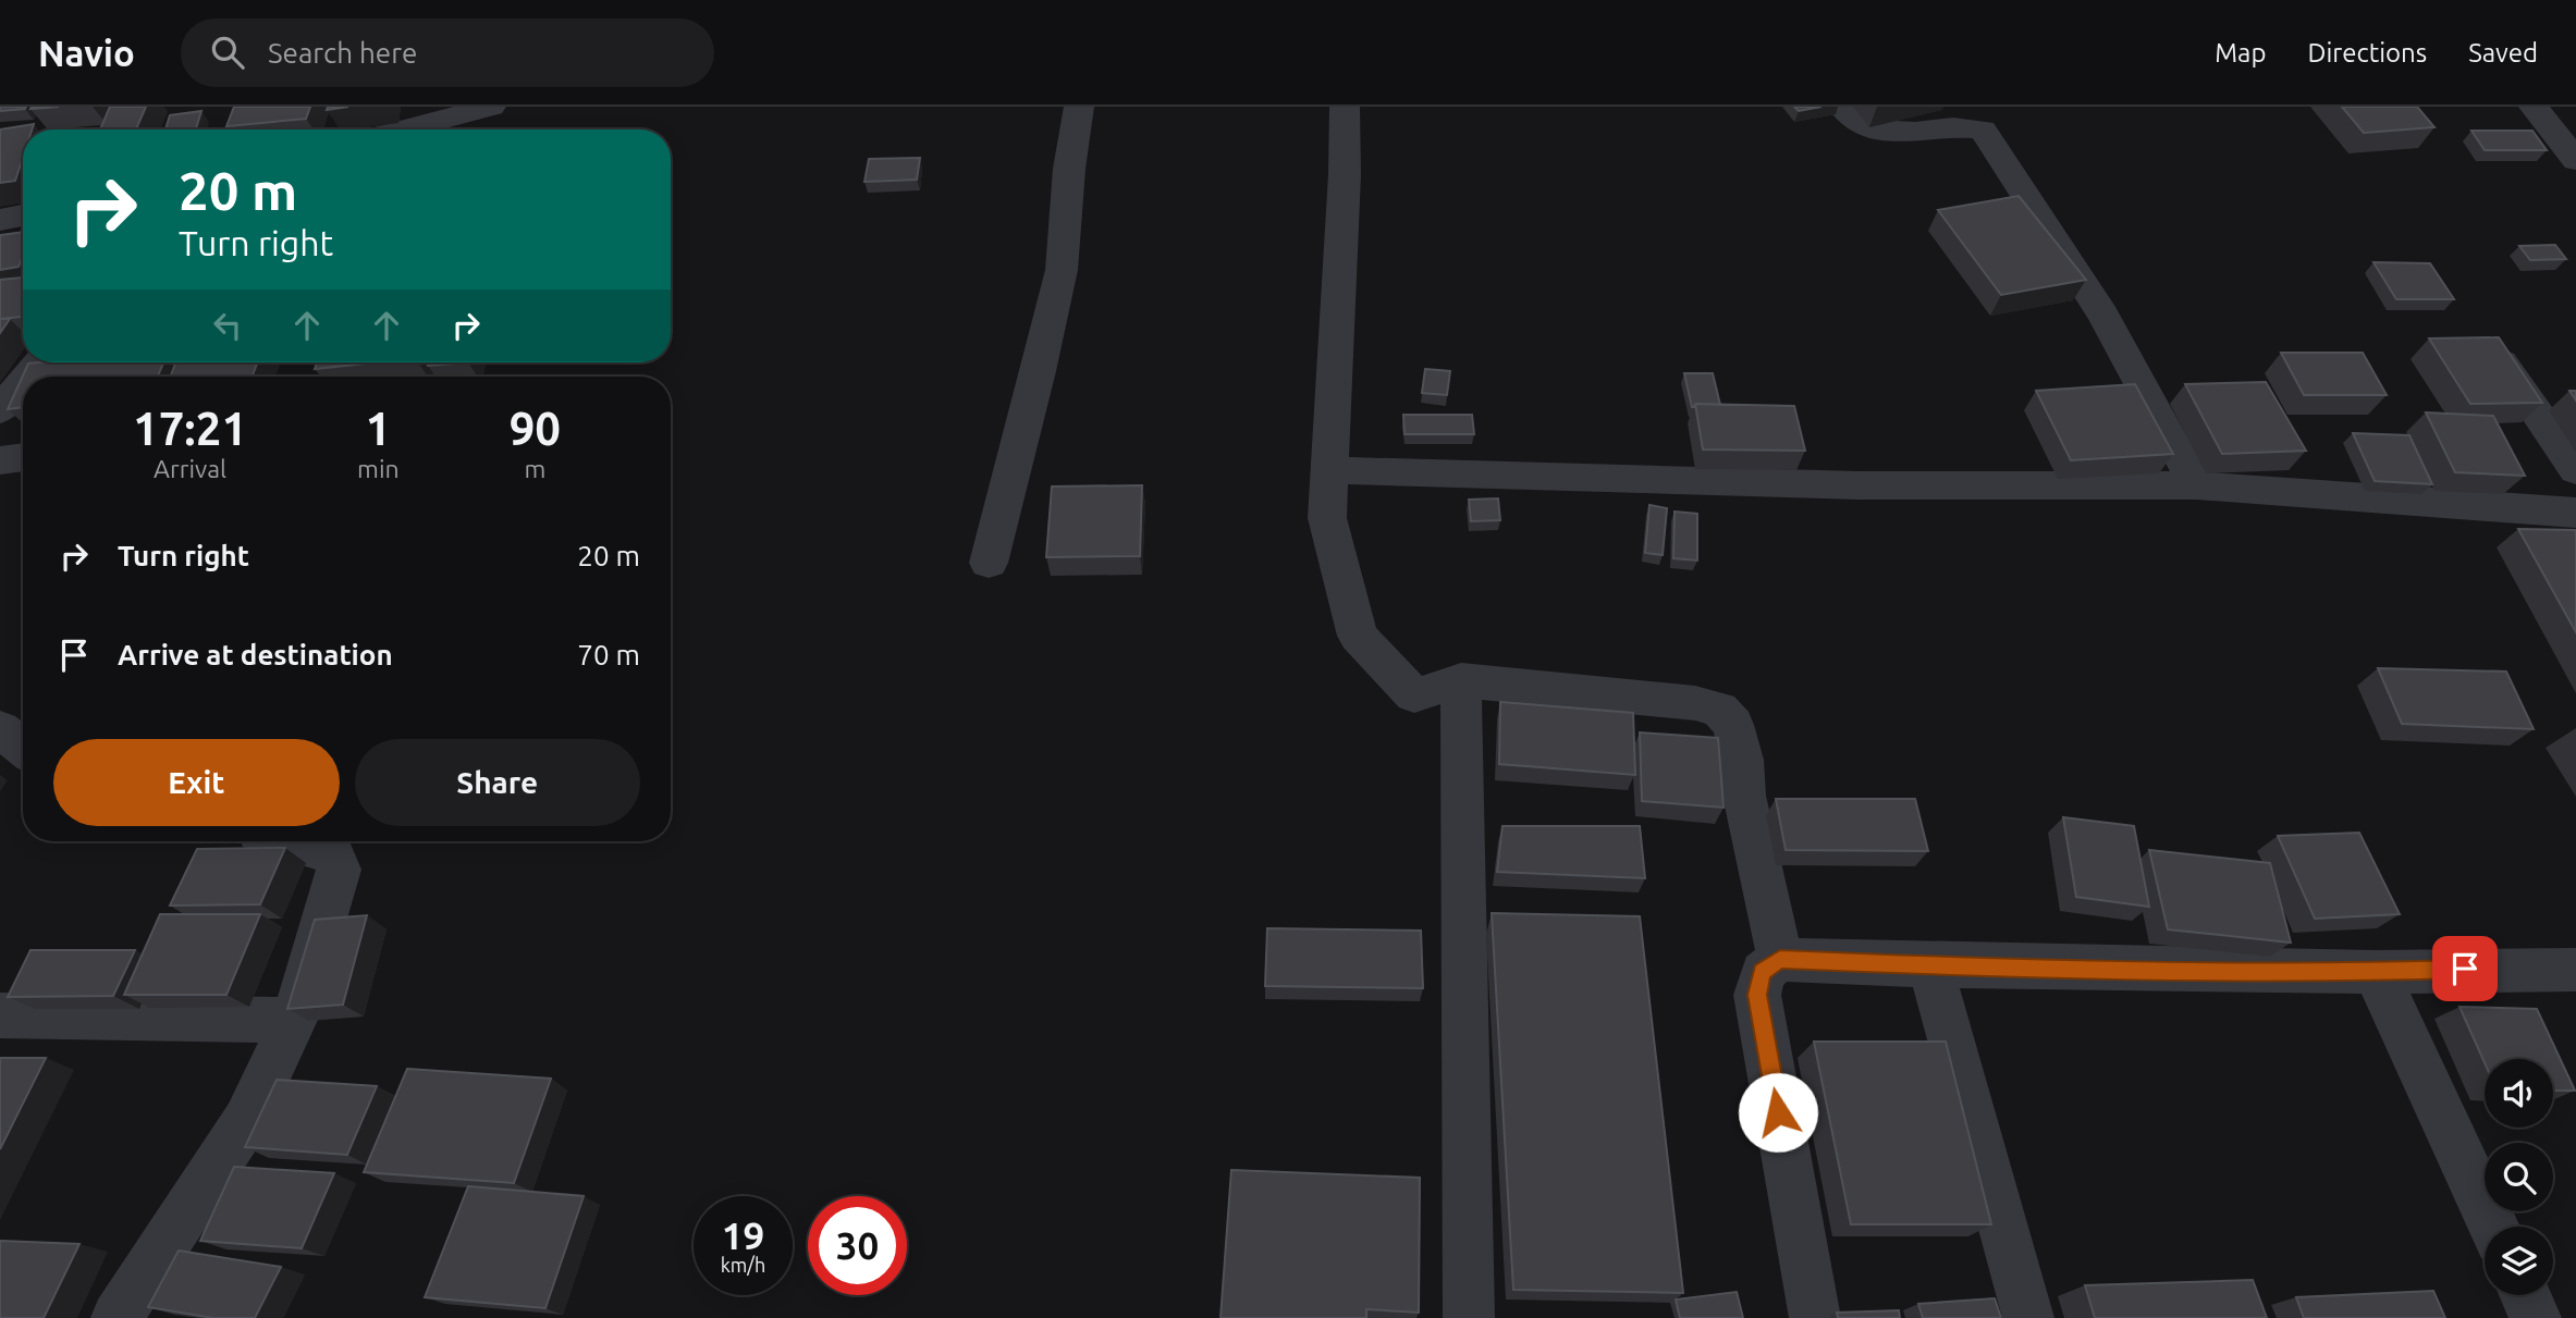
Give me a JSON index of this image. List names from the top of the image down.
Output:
{
  "page": {
    "header": "Navio",
    "search": "Search here",
    "nav": ["Map", "Directions", "Saved"],
    "turn": ["20 m", "Turn right"],
    "eta": [
      "17:21",
      "Arrival",
      "1",
      "min",
      "90",
      "m"
    ],
    "list": [
      {
        "name": "Turn right",
        "value": "20 m"
      },
      {
        "name": "Arrive at destination",
        "value": "70 m"
      }
    ],
    "buttons": ["Exit", "Share"],
    "speed": "19 km/h",
    "limit": "30"
  }
}
